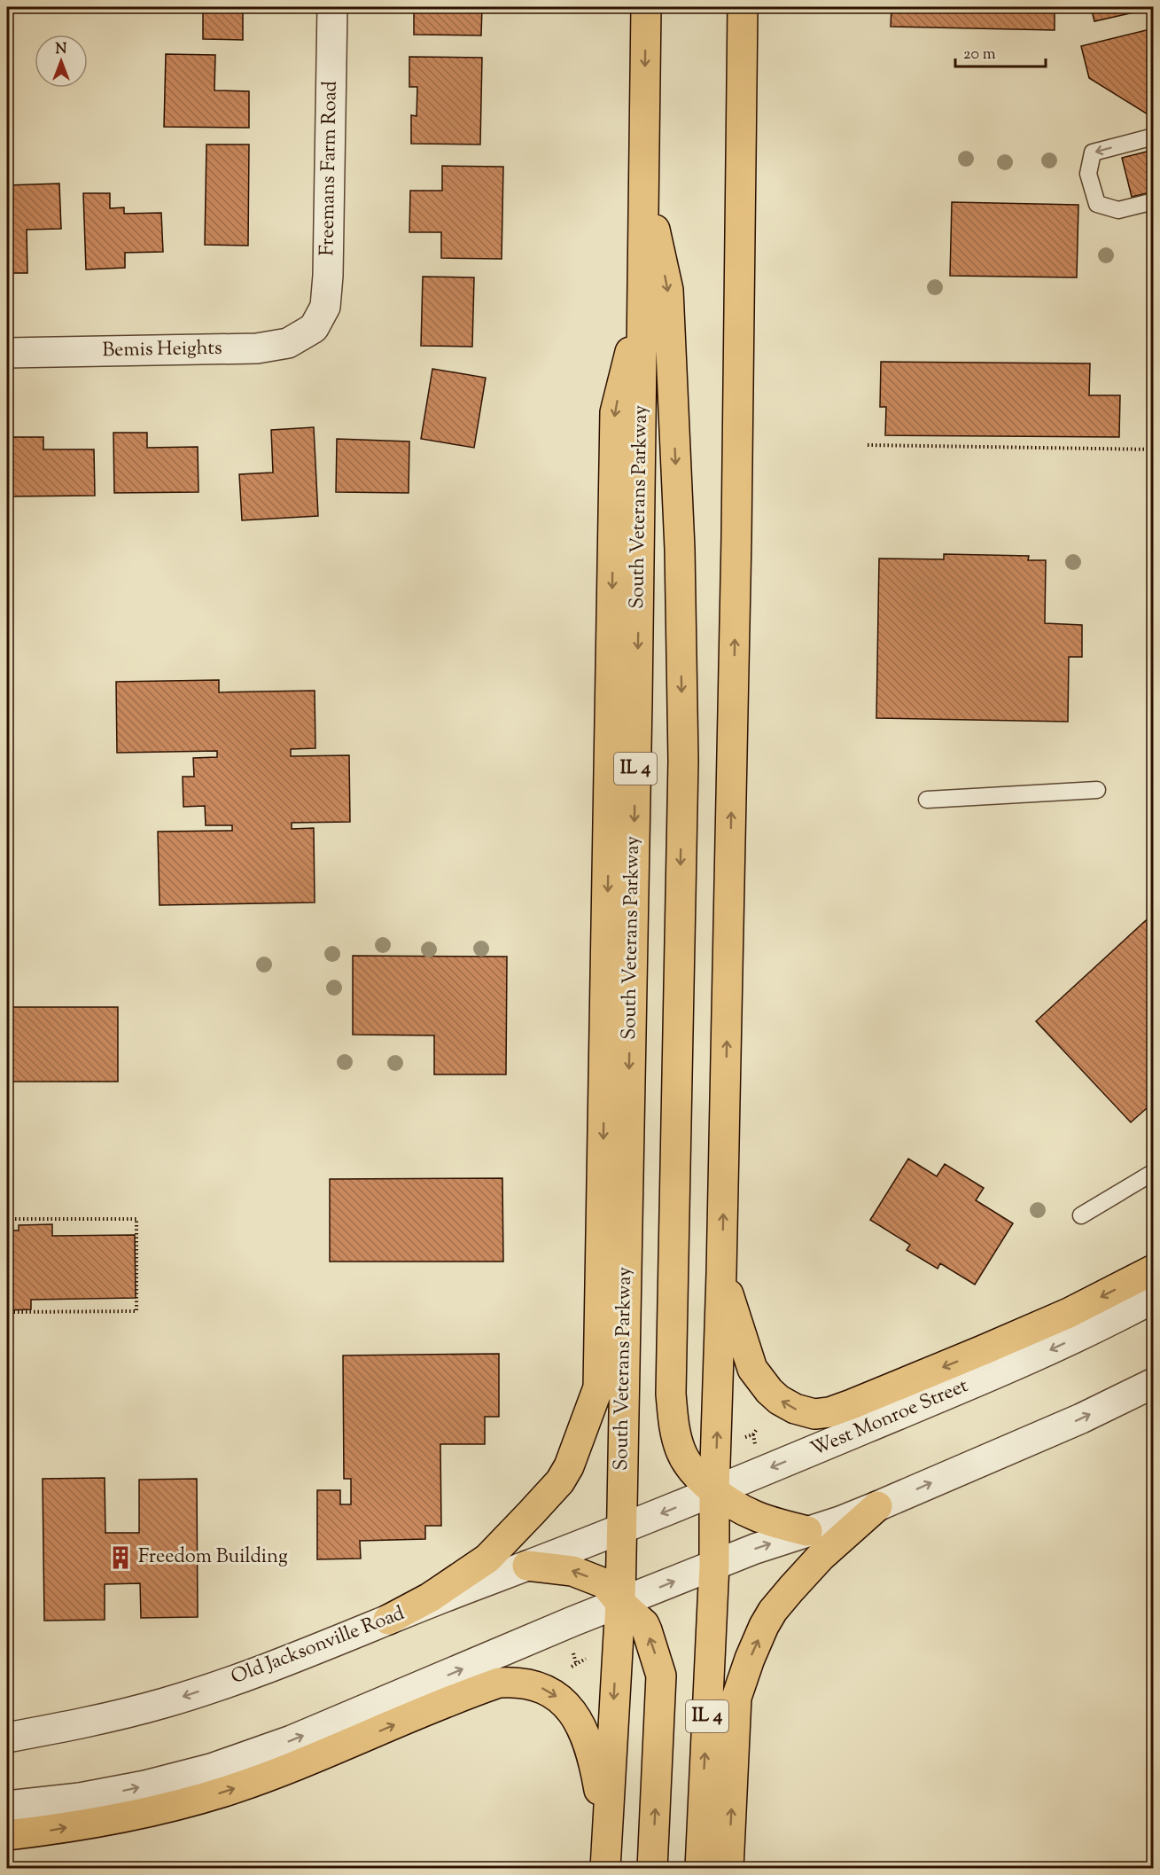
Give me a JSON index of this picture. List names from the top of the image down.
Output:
{
  "streets": {
    "highway": ["South Veterans Parkway", "IL 4"],
    "street": [
      "Freemans Farm Road",
      "Bemis Heights",
      "West Monroe Street",
      "Old Jacksonville Road"
    ]
  },
  "crossings": [
    ["Freemans Farm Road", "Bemis Heights"],
    ["South Veterans Parkway", "West Monroe Street"],
    ["South Veterans Parkway", "Old Jacksonville Road"],
    ["IL 4", "West Monroe Street"],
    ["West Monroe Street", "Old Jacksonville Road"]
  ],
  "places": {
    "building": ["Freedom Building"]
  },
  "scale_bar": "20 m",
  "north": "top"
}
